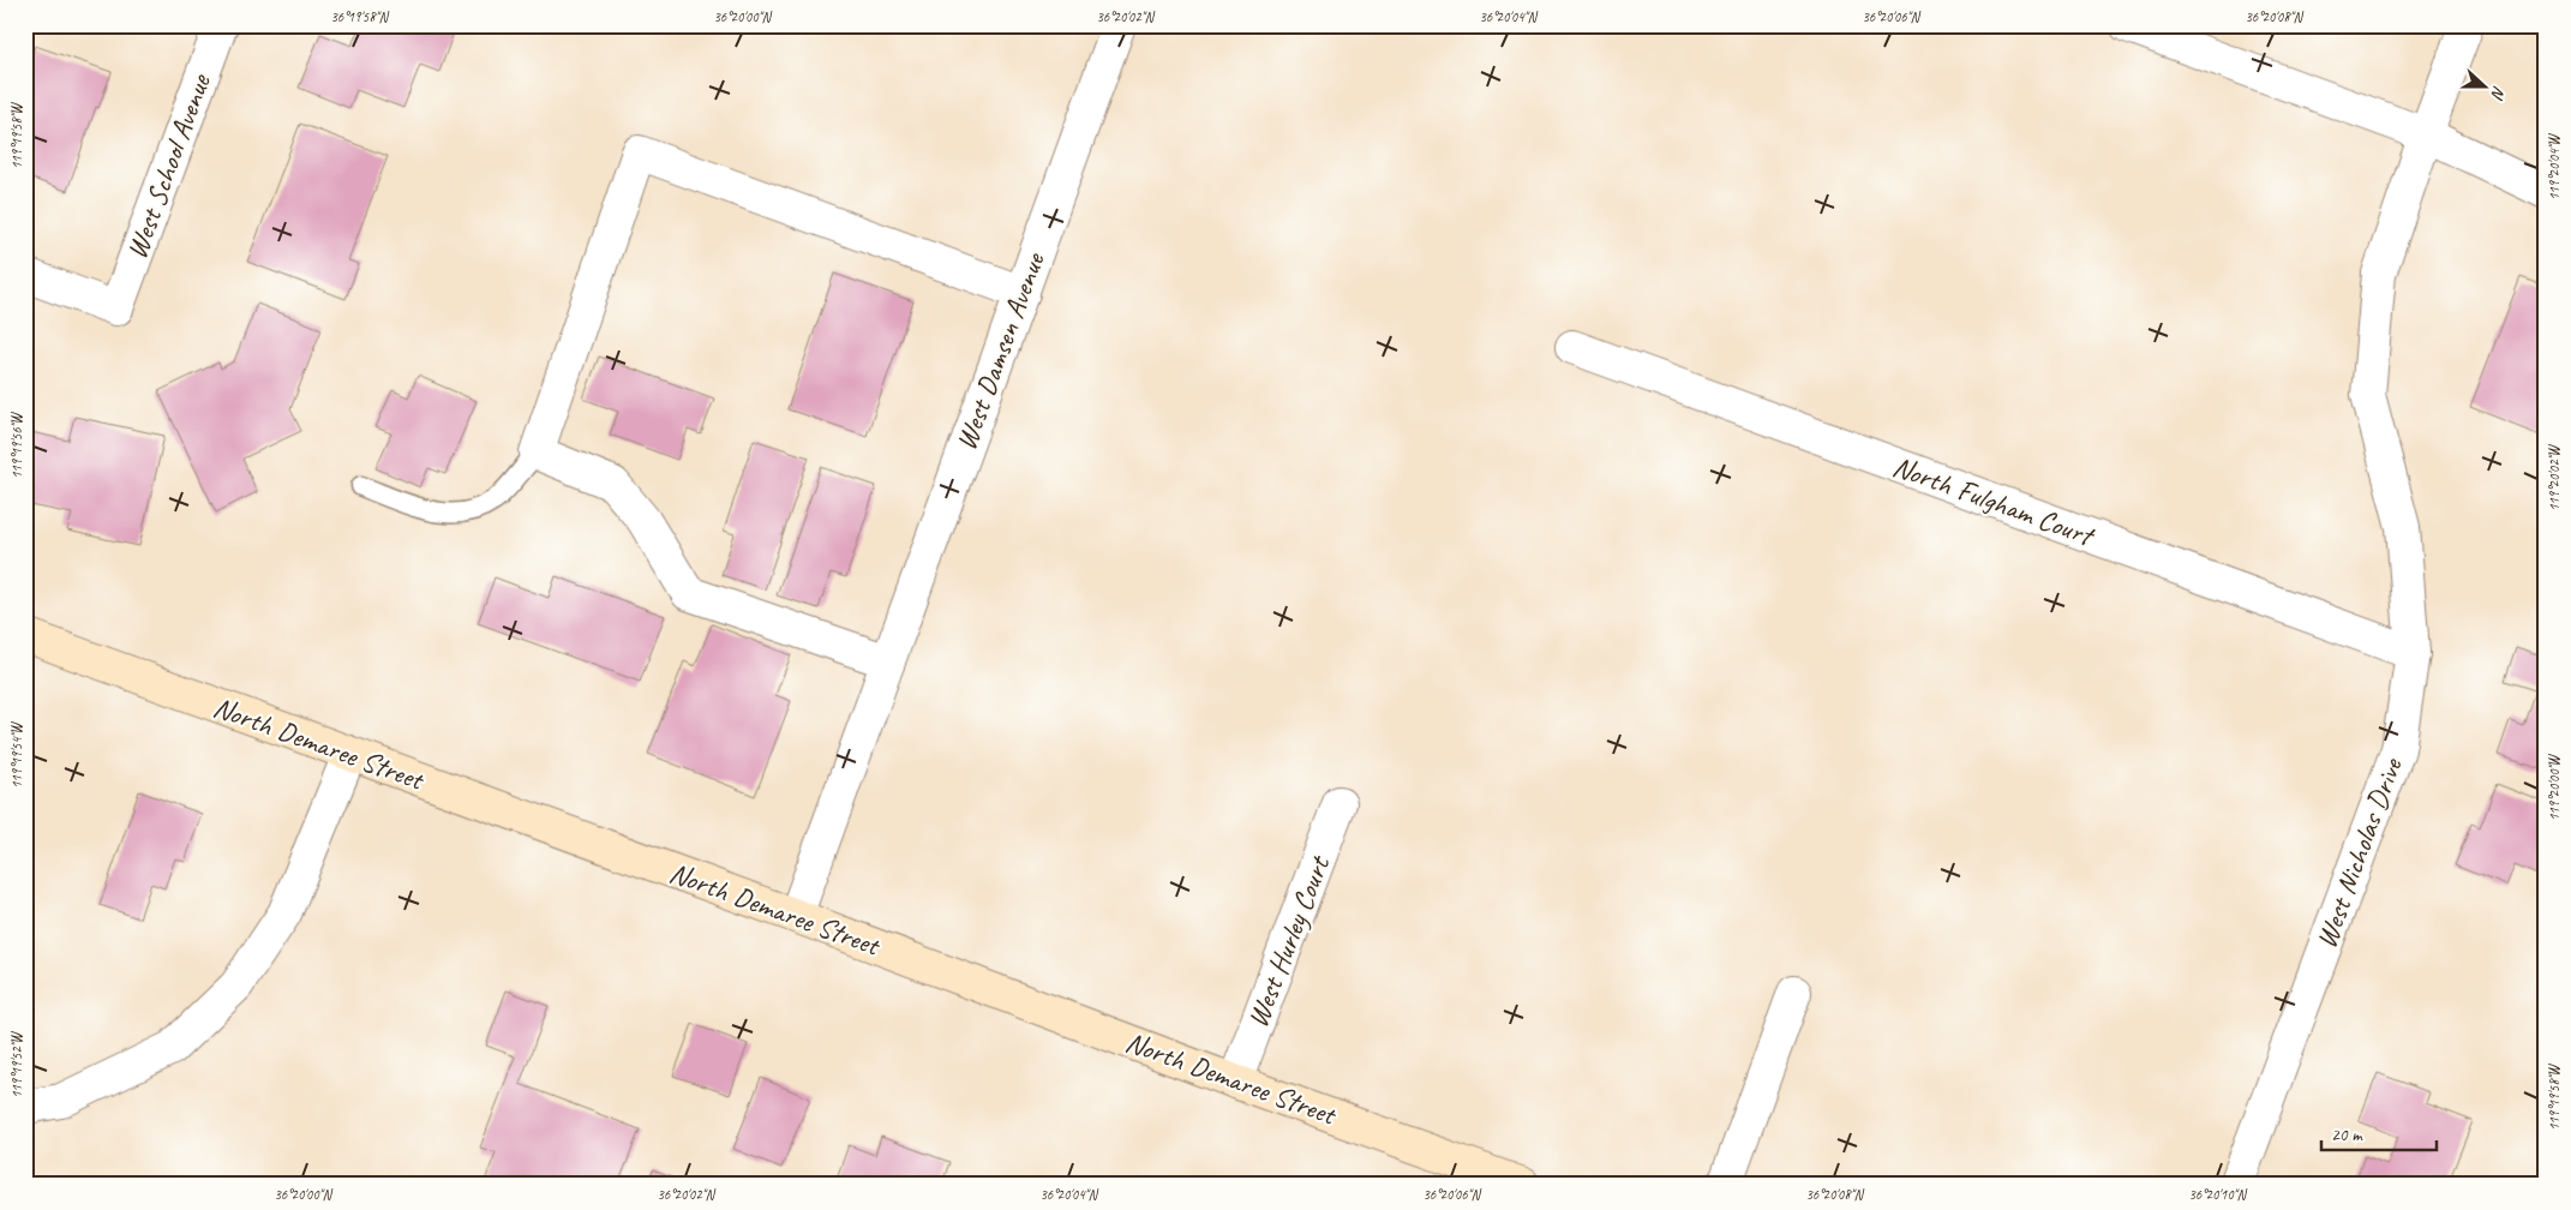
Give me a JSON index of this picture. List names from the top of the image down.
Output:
{
  "streets": {
    "main road": ["North Demaree Street"],
    "street": [
      "West School Avenue",
      "West Damsen Avenue",
      "North Fulgham Court",
      "West Nicholas Drive",
      "West Hurley Court"
    ]
  },
  "crossings": [
    ["West Damsen Avenue", "North Demaree Street"],
    ["North Fulgham Court", "West Nicholas Drive"],
    ["North Demaree Street", "West Hurley Court"]
  ],
  "scale_bar": "20 m",
  "north": "right",
  "coordinates": [
    "36°19'58\"N",
    "36°20'00\"N",
    "36°20'02\"N",
    "36°20'04\"N",
    "36°20'06\"N",
    "36°20'08\"N",
    "119°19'58\"W",
    "119°20'04\"W",
    "119°19'56\"W",
    "119°20'02\"W",
    "119°19'54\"W",
    "119°20'00\"W",
    "119°19'52\"W",
    "36°20'10\"N"
  ]
}
